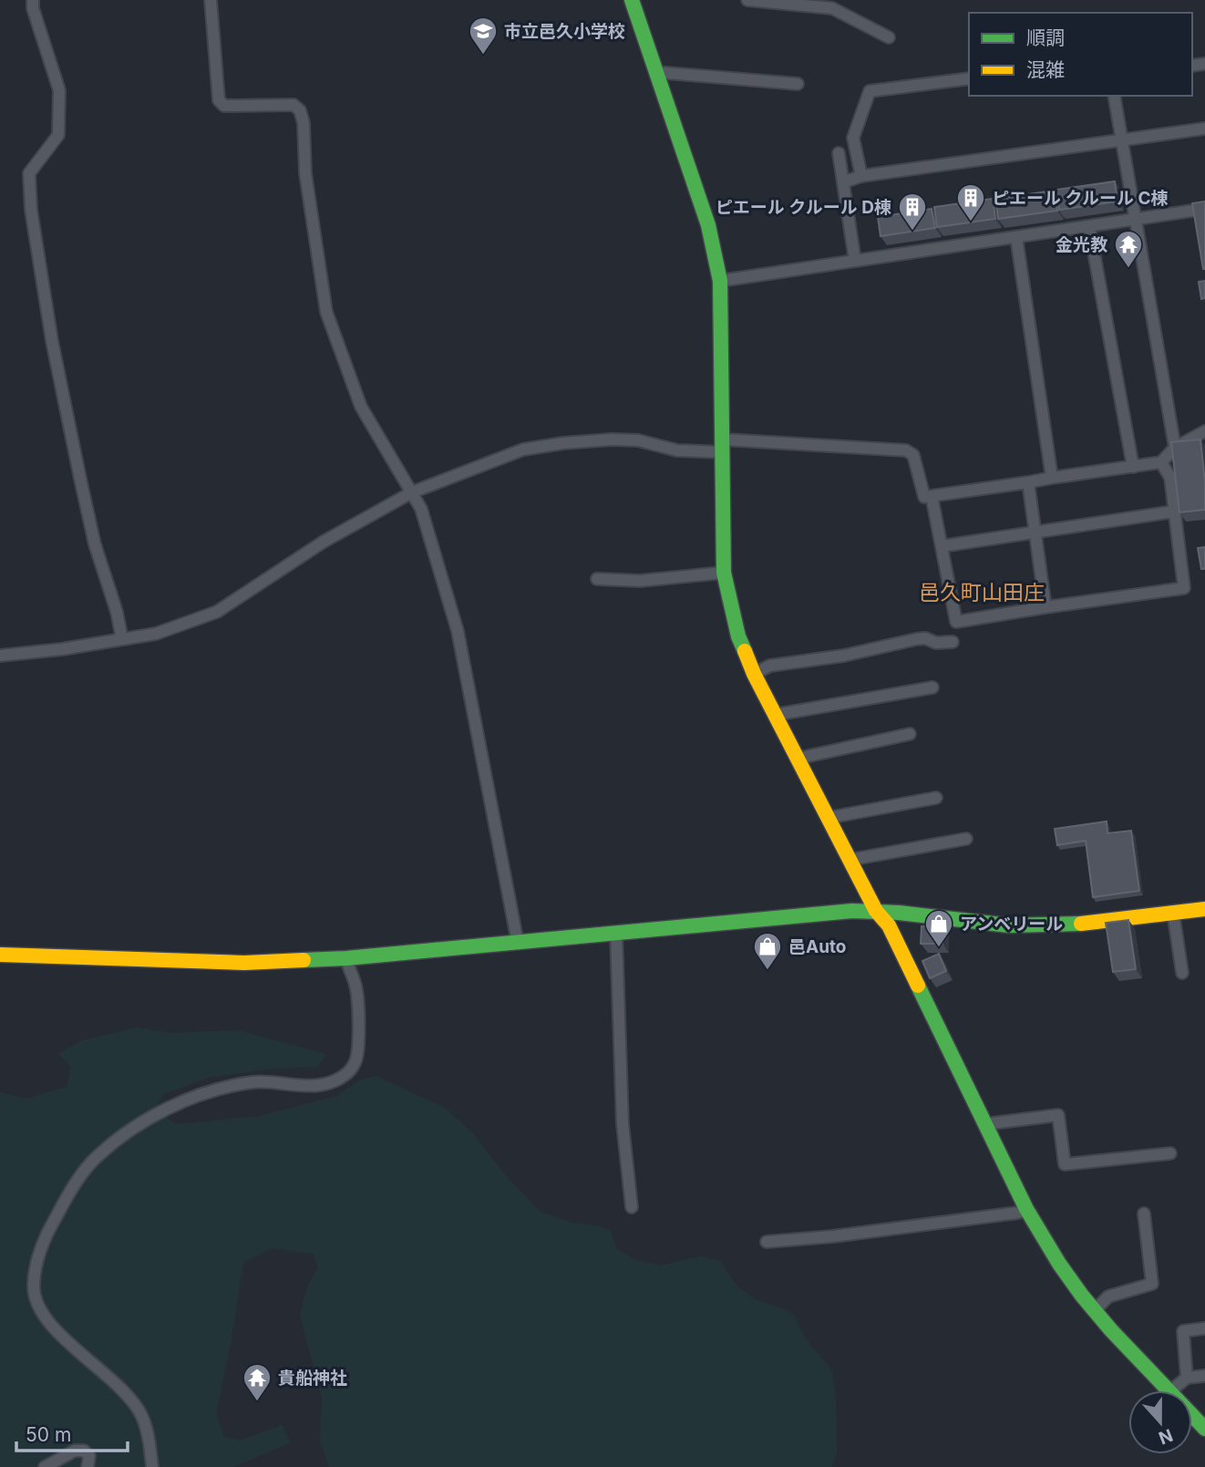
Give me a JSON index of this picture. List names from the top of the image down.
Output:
{
  "districts": ["邑久町山田庄"],
  "places": {
    "school or university": ["市立邑久小学校"],
    "building": ["ピエール クルール C棟", "ピエール クルール D棟"],
    "temple": ["金光教", "貴船神社"],
    "shop": ["アンベリール", "邑Auto"]
  },
  "legend": ["順調", "混雑"],
  "scale_bar": "50 m",
  "north": "bottom"
}
